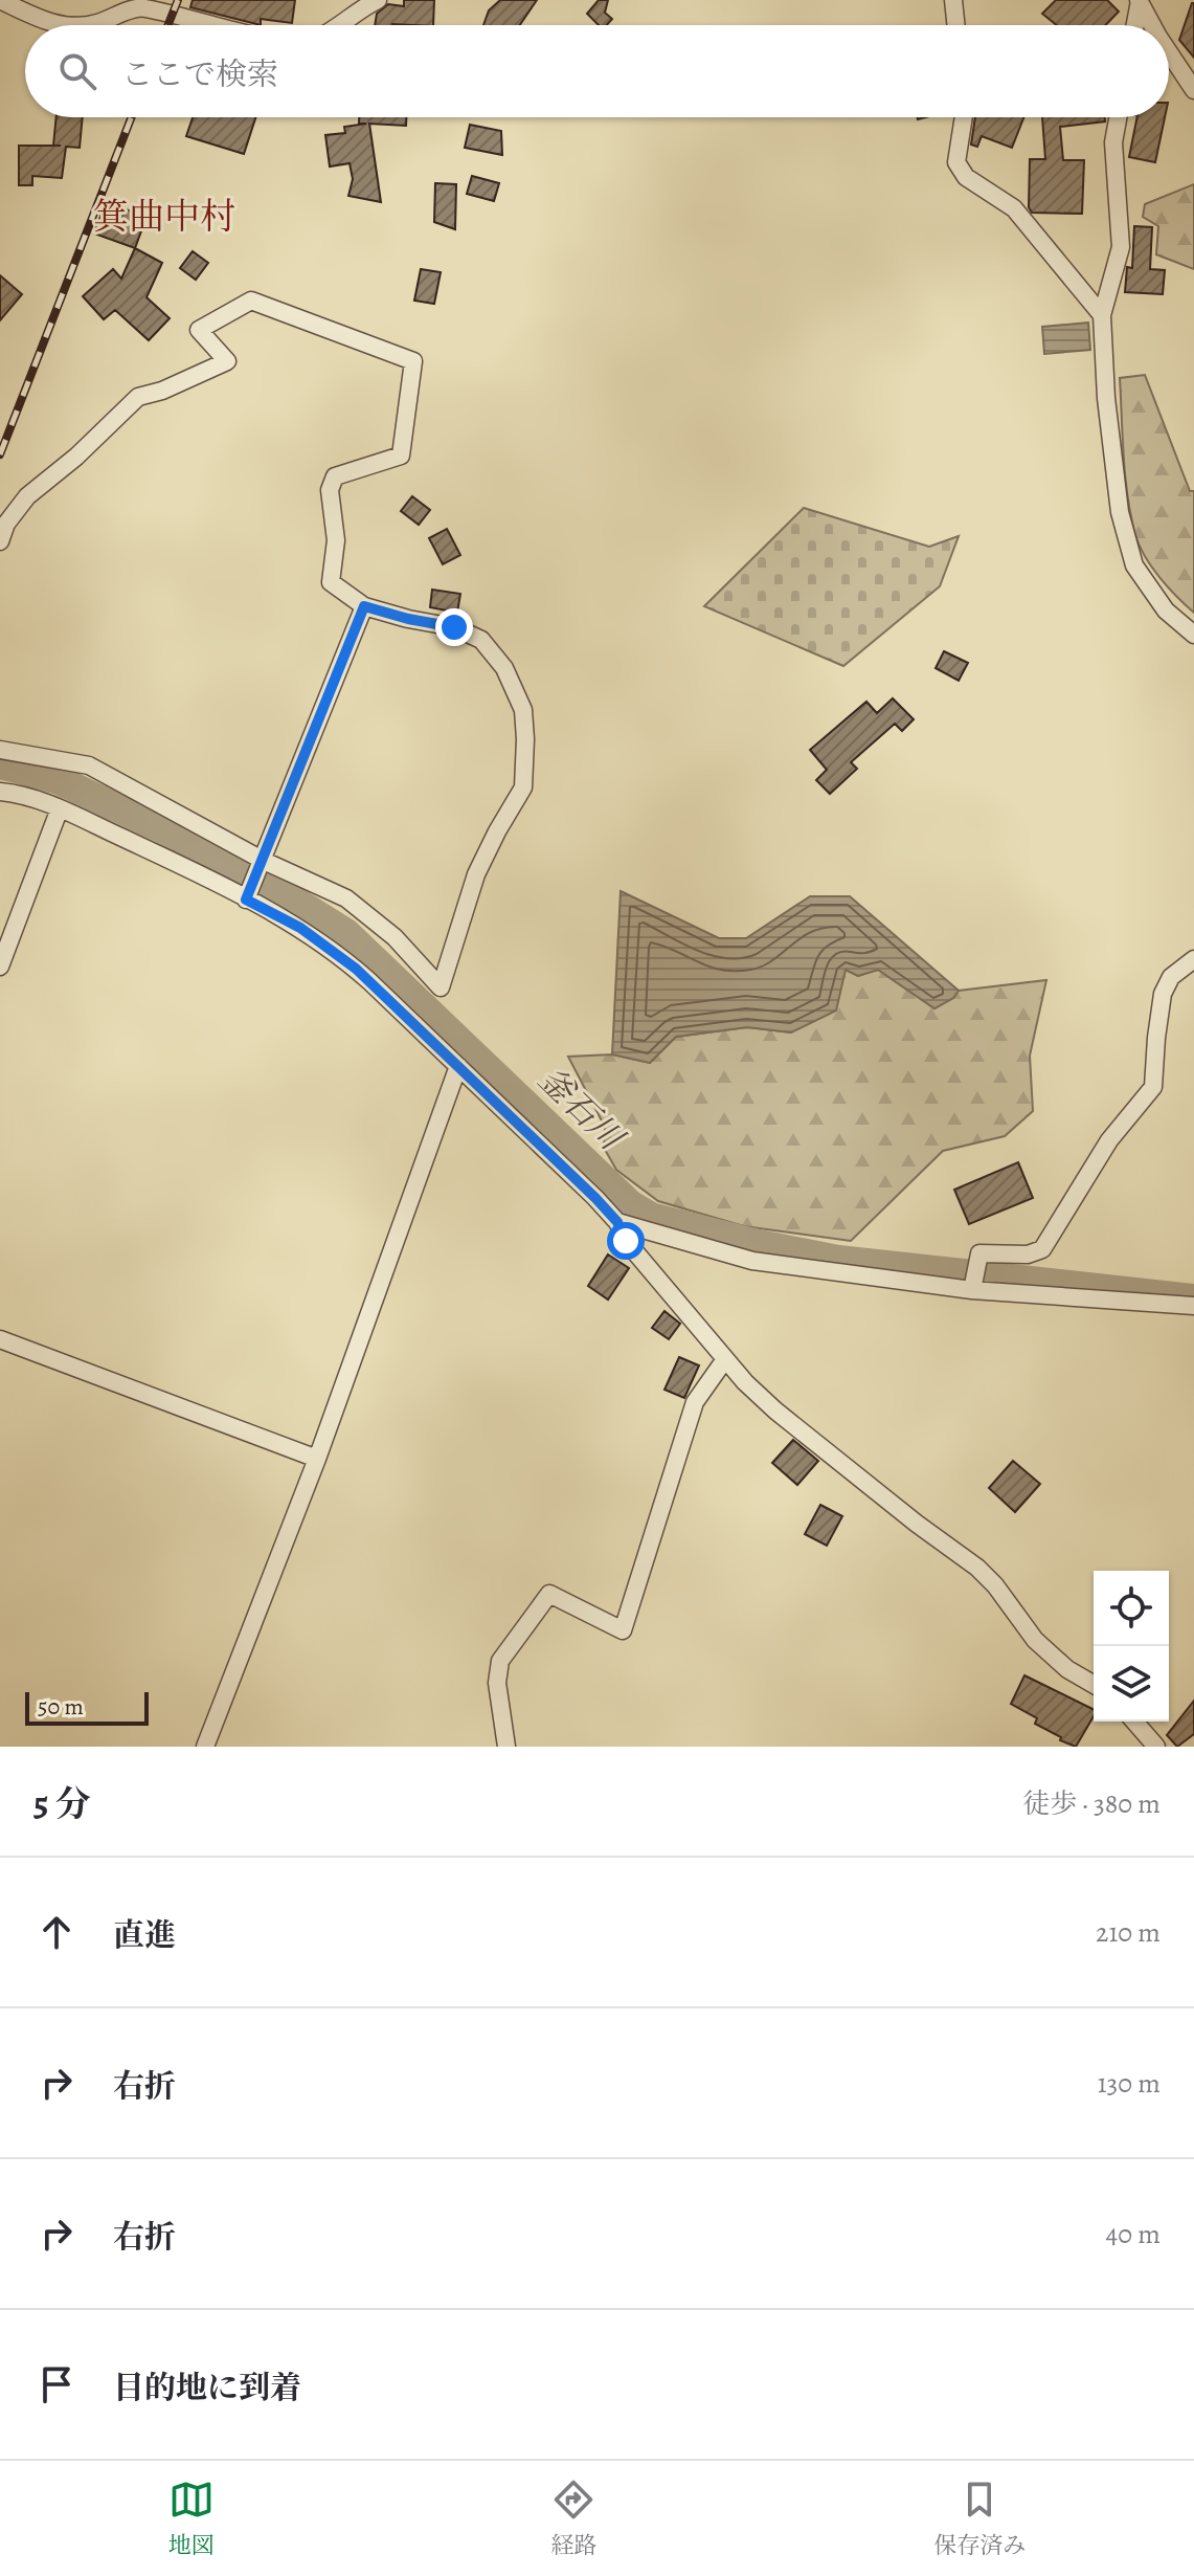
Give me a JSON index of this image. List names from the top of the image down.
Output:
{
  "districts": ["箕曲中村"],
  "water": ["釜石川"],
  "scale_bar": "50 m",
  "page": {
    "search": "ここで検索",
    "scale": "50 m",
    "heading": ["5 分", "徒歩 · 380 m"],
    "list": [
      ["直進", "210 m"],
      ["右折", "130 m"],
      ["右折", "40 m"],
      "目的地に到着"
    ],
    "nav": ["地図", "経路", "保存済み"]
  }
}
